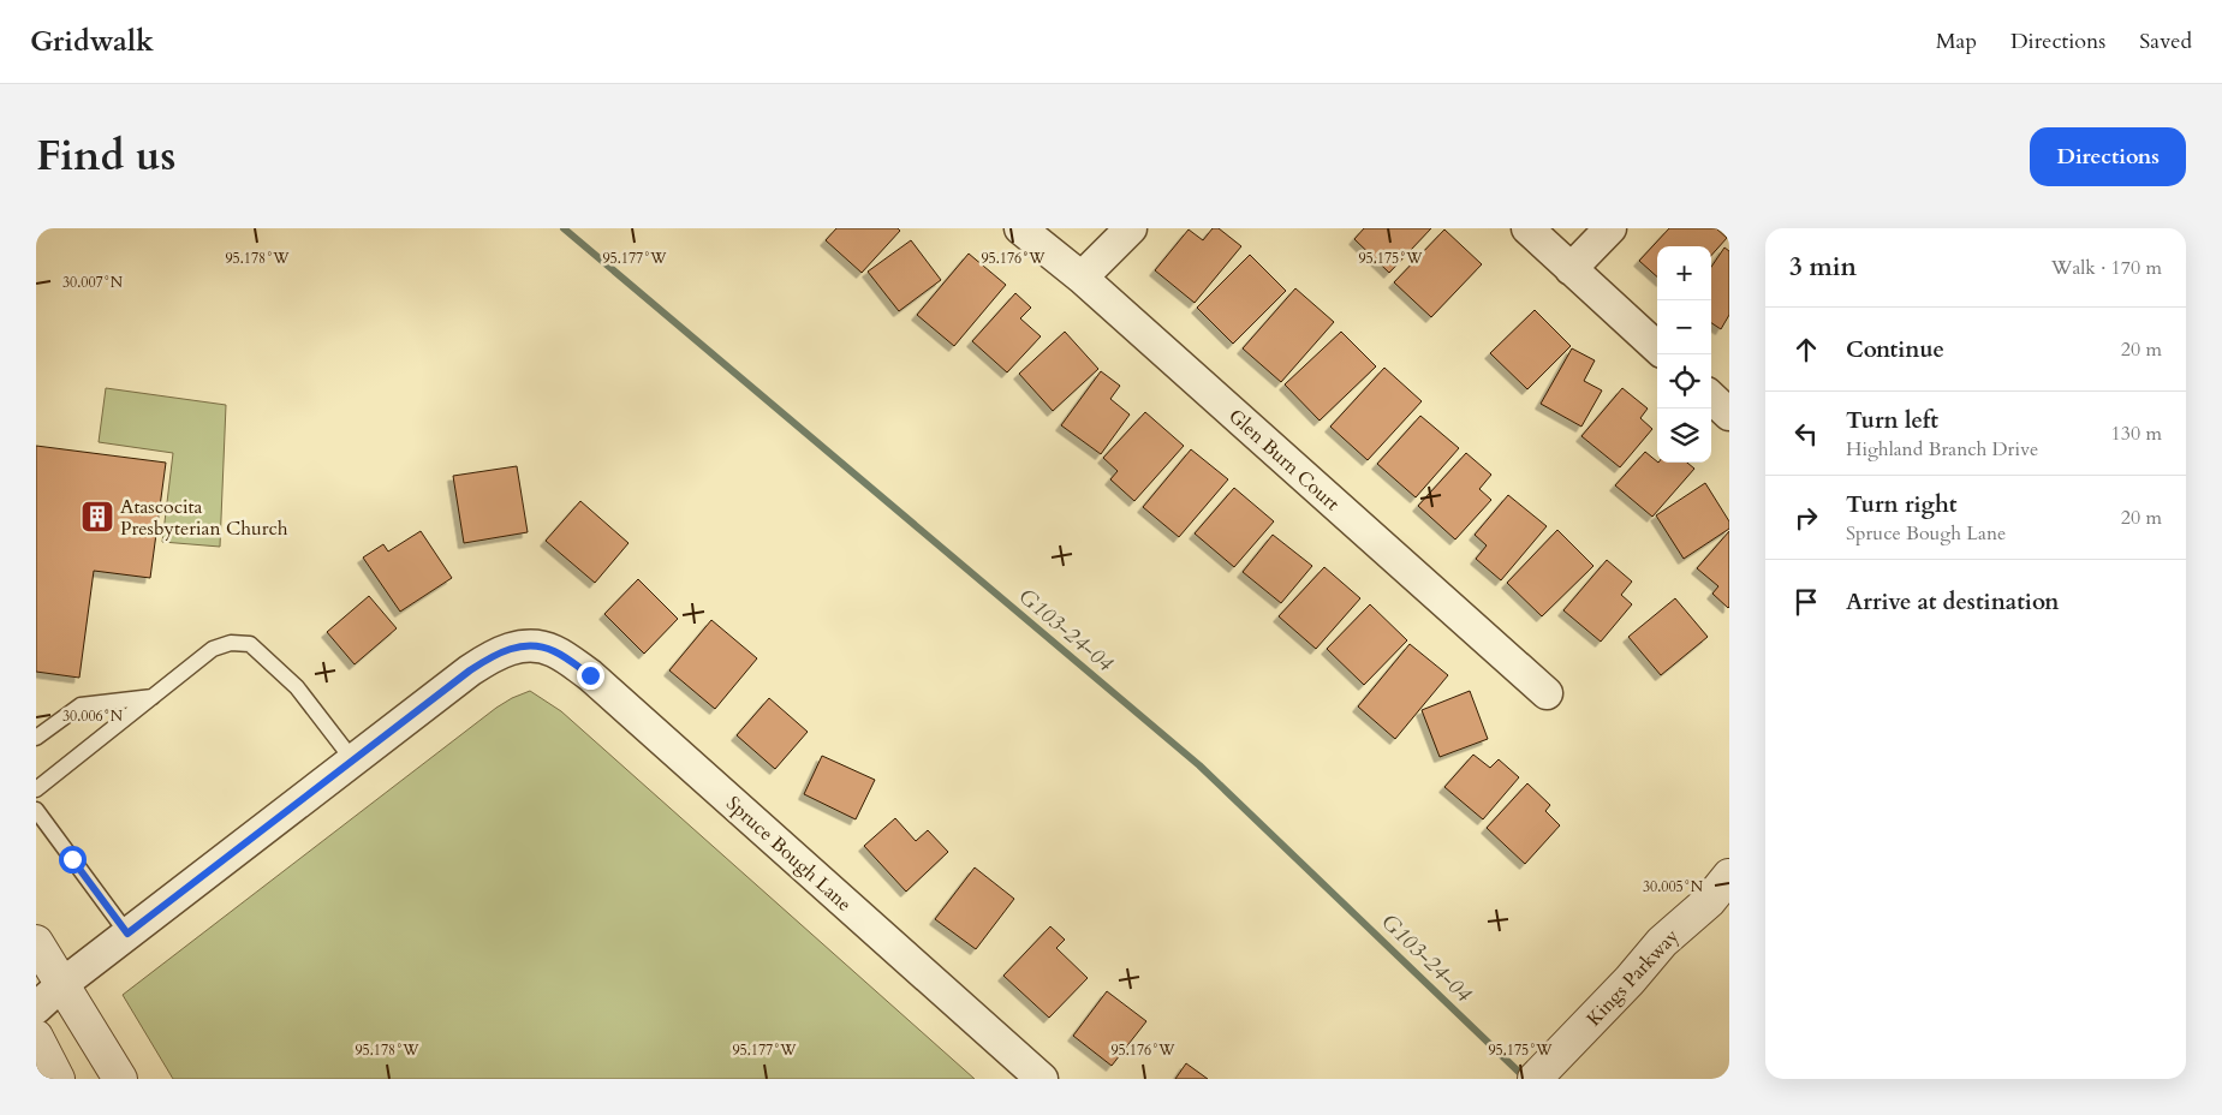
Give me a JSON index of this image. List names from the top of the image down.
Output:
{
  "streets": {
    "street": ["Glen Burn Court", "Spruce Bough Lane", "Kings Parkway"]
  },
  "water": ["G103-24-04"],
  "places": {
    "building": ["Atascocita Presbyterian Church"]
  },
  "page": {
    "header": "Gridwalk",
    "nav": ["Map", "Directions", "Saved"],
    "title": "Find us",
    "buttons": "Directions",
    "heading": ["3 min", "Walk · 170 m"],
    "map_buttons": ["+", "−"],
    "list": [
      ["Continue", "20 m"],
      ["Turn left", "Highland Branch Drive", "130 m"],
      ["Turn right", "Spruce Bough Lane", "20 m"],
      "Arrive at destination"
    ]
  },
  "coordinates": [
    "95.176°W",
    "95.178°W",
    "95.177°W",
    "95.175°W",
    "30.007°N",
    "30.006°N",
    "30.005°N"
  ]
}
